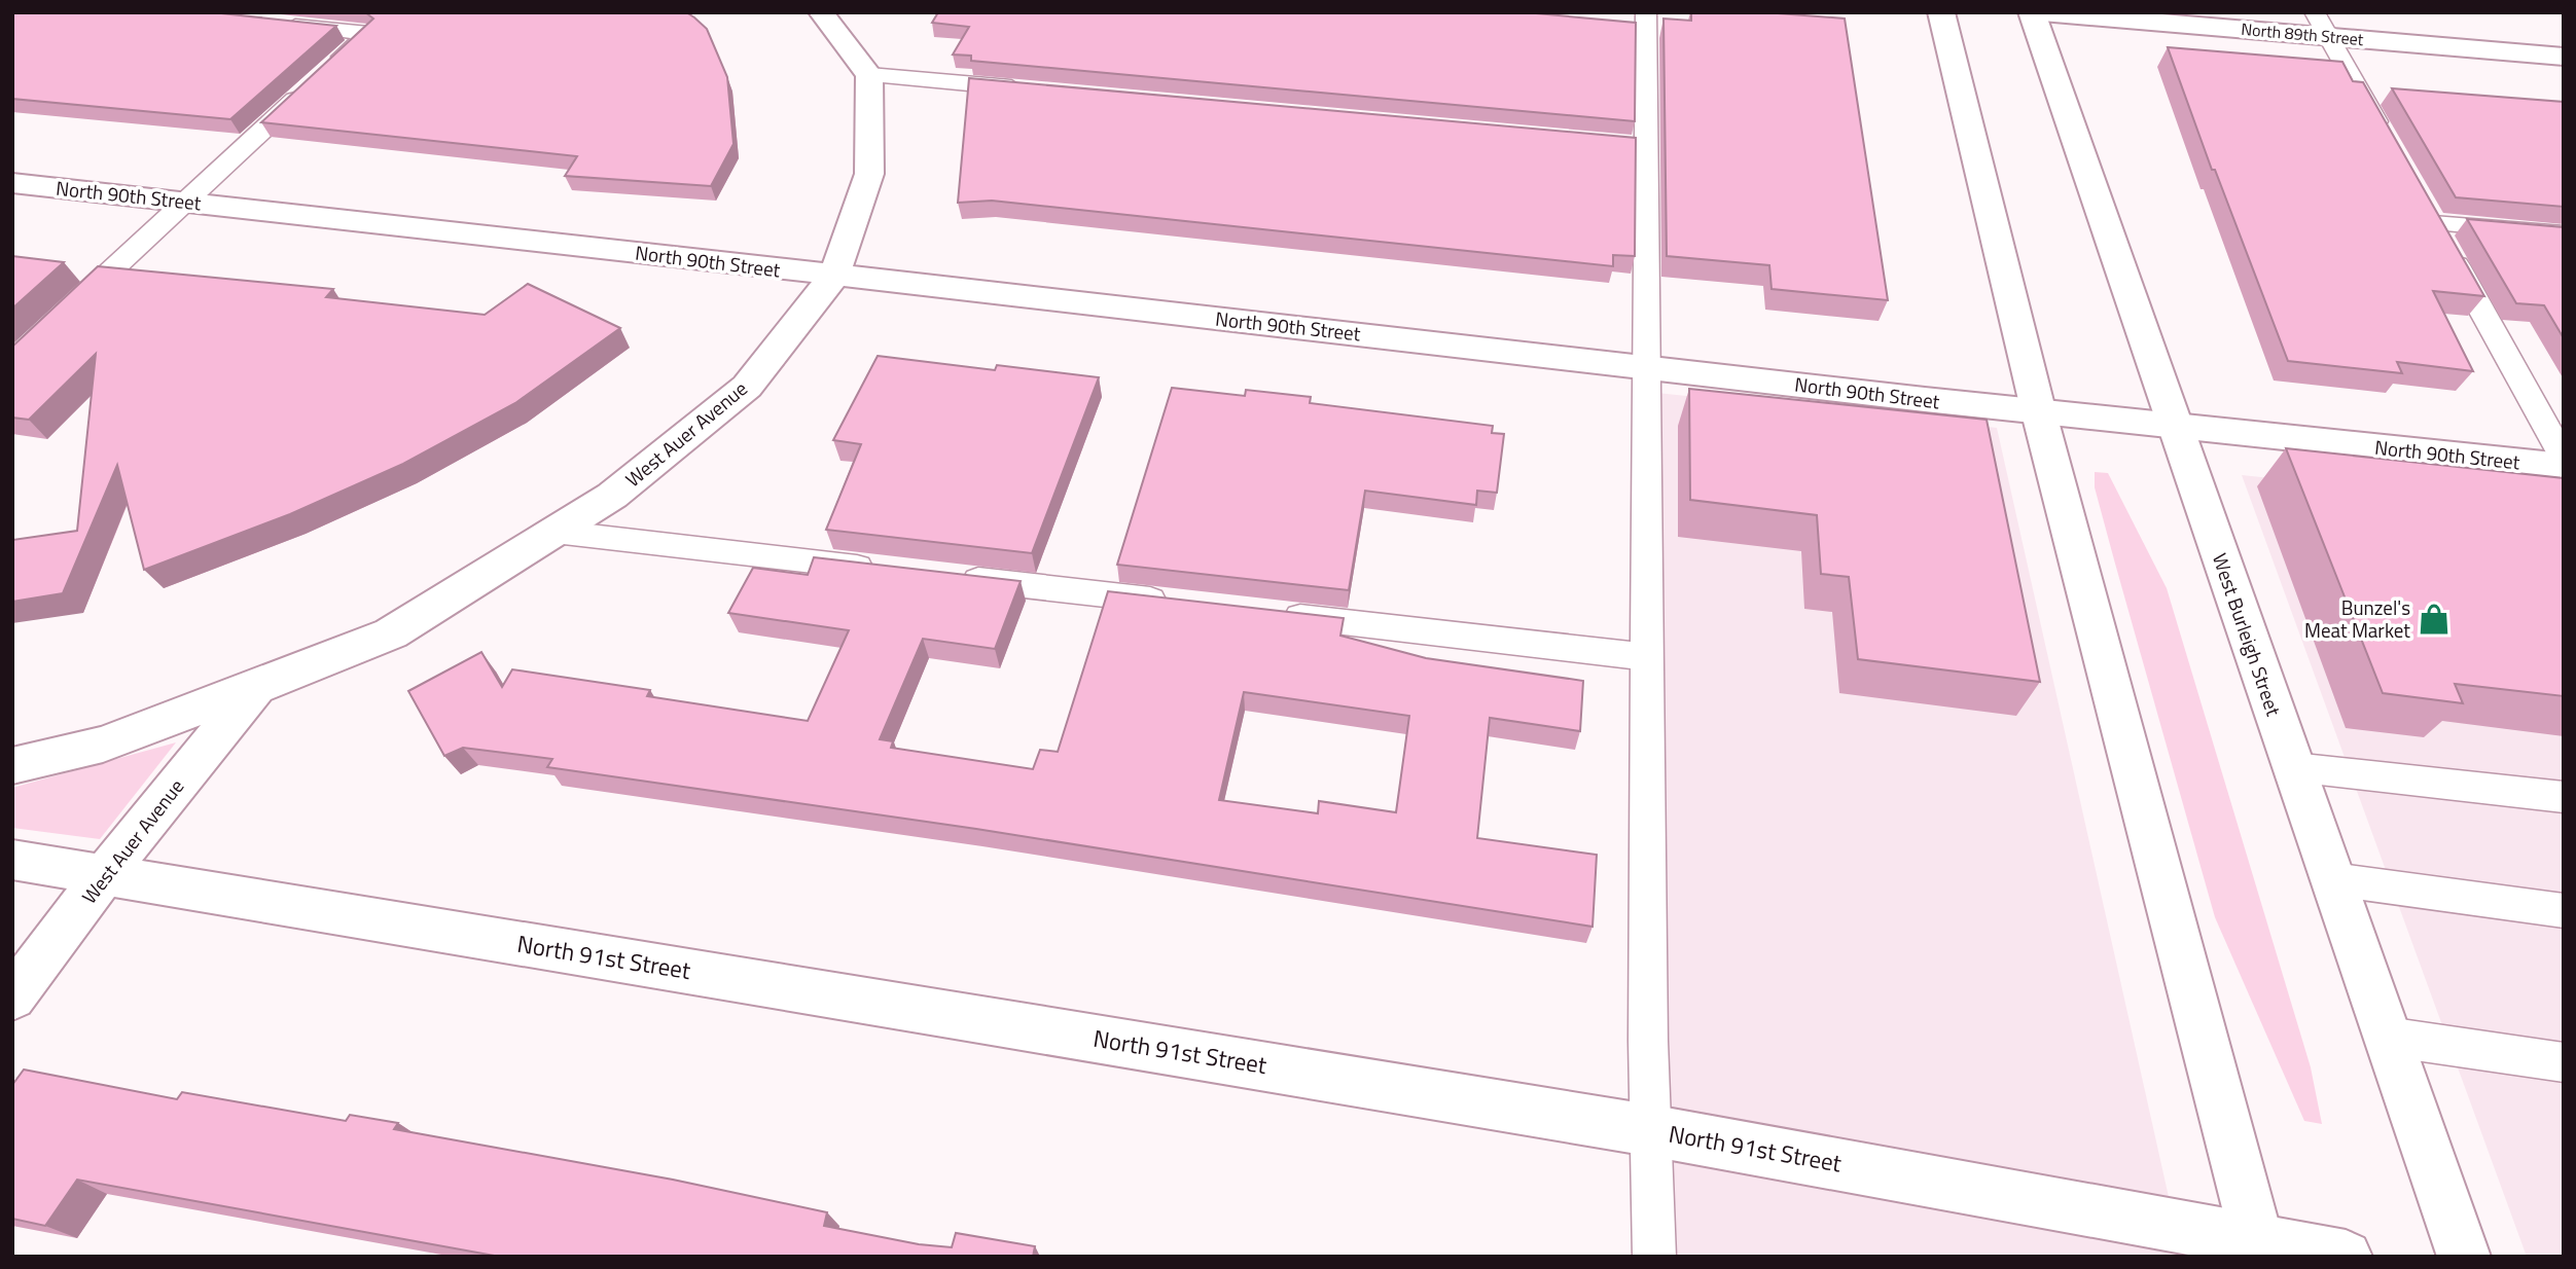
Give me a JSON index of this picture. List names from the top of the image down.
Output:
{
  "streets": {
    "street": [
      "North 89th Street",
      "North 90th Street",
      "West Auer Avenue",
      "West Burleigh Street",
      "North 91st Street"
    ]
  },
  "crossings": [
    ["North 90th Street", "West Auer Avenue"],
    ["North 90th Street", "West Burleigh Street"],
    ["West Auer Avenue", "North 91st Street"]
  ],
  "places": {
    "shop": ["Bunzel's Meat Market"]
  }
}
